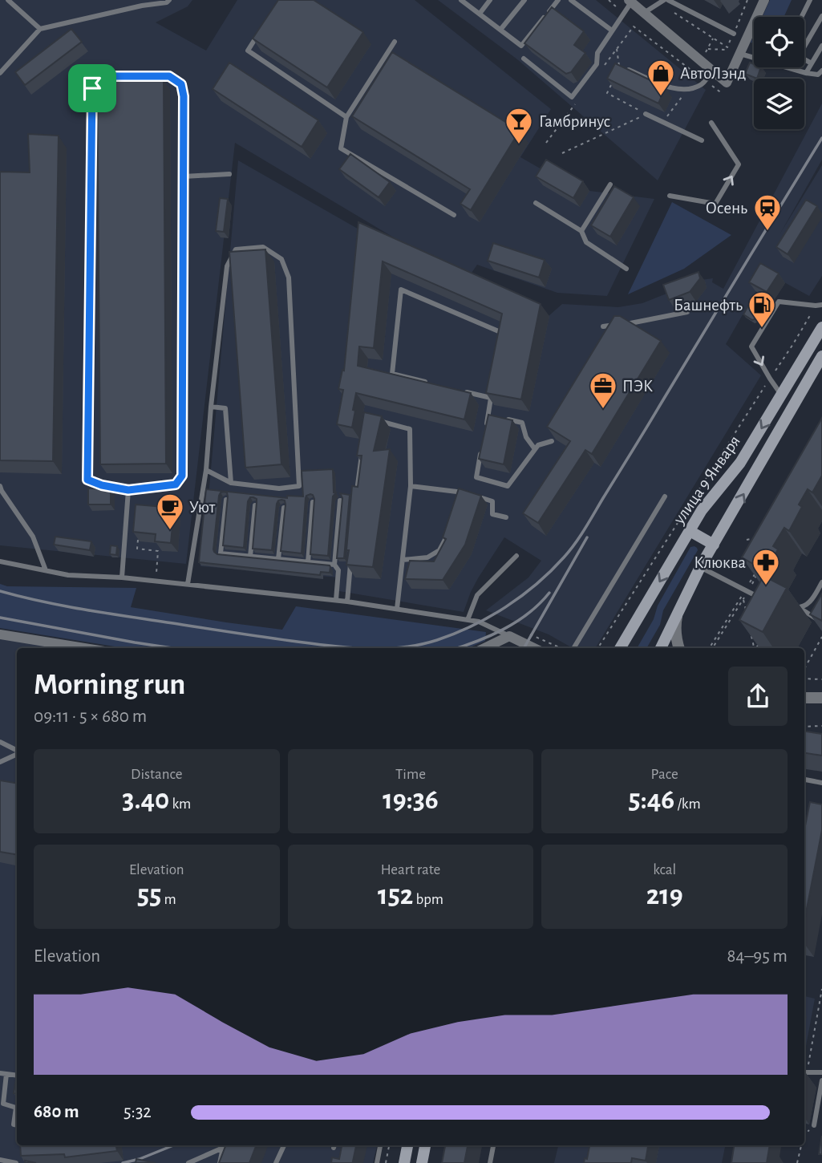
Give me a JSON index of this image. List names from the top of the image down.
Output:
{
  "streets": {
    "main road": ["улица 9 Января"]
  },
  "places": {
    "shop": ["АвтоЛэнд"],
    "bar": ["Гамбринус"],
    "station": ["Осень"],
    "fuel station": ["Башнефть"],
    "office": ["ПЭК"],
    "cafe": ["Уют"],
    "pharmacy": ["Клюква"]
  },
  "page": {
    "heading": ["Morning run", "09:11 · 5 × 680 m"],
    "stats": [
      ["Distance", "3.40 km"],
      ["Time", "19:36"],
      ["Pace", "5:46 /km"],
      ["Elevation", "55 m"],
      ["Heart rate", "152 bpm"],
      ["kcal", "219"]
    ],
    "chart": ["Elevation", "84–95 m"],
    "list": [
      {
        "name": "680 m",
        "note": "5:32"
      }
    ]
  }
}
